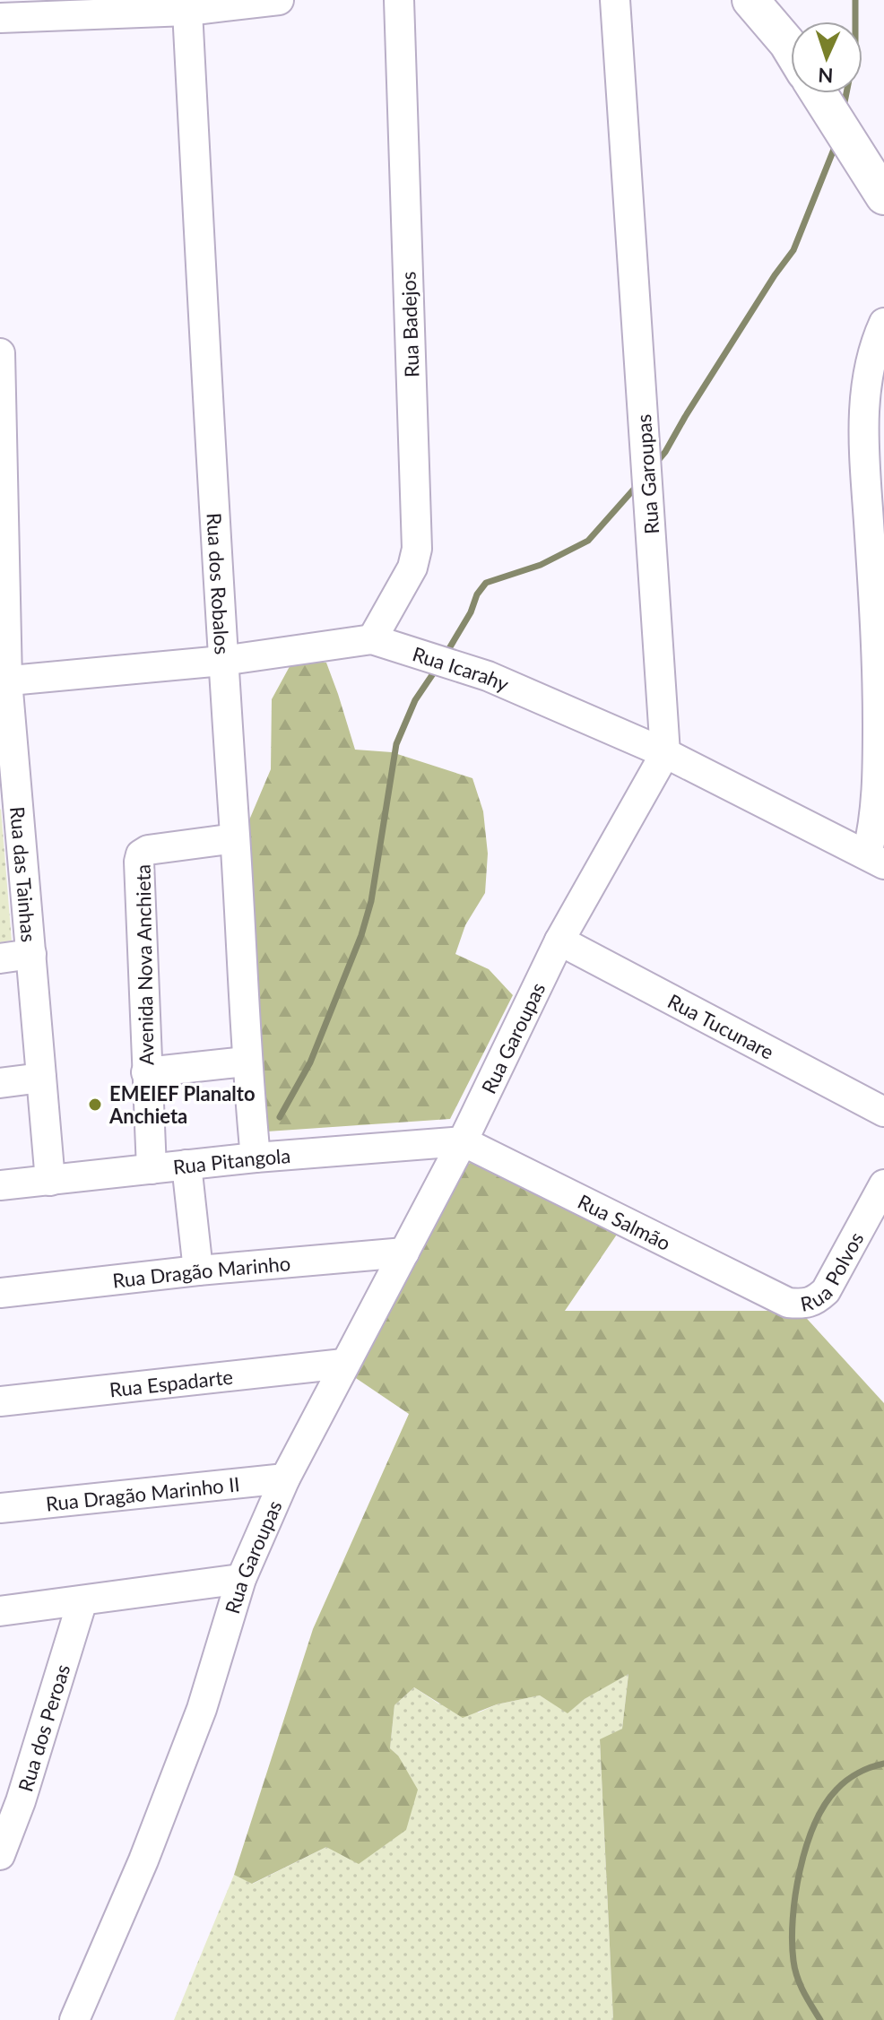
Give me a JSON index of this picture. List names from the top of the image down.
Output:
{
  "streets": {
    "street": [
      "Rua Badejos",
      "Rua Garoupas",
      "Rua dos Robalos",
      "Rua Icarahy",
      "Rua das Tainhas",
      "Avenida Nova Anchieta",
      "Rua Tucunare",
      "Rua Pitangola",
      "Rua Salmão",
      "Rua Polvos",
      "Rua Dragão Marinho",
      "Rua Espadarte",
      "Rua Dragão Marinho II",
      "Rua dos Peroas"
    ]
  },
  "crossings": [
    ["Rua Badejos", "Rua Icarahy"],
    ["Rua Garoupas", "Rua Icarahy"],
    ["Rua Garoupas", "Rua Tucunare"],
    ["Rua Garoupas", "Rua Pitangola"],
    ["Rua Garoupas", "Rua Salmão"],
    ["Rua Garoupas", "Rua Dragão Marinho"],
    ["Rua Garoupas", "Rua Espadarte"],
    ["Rua Garoupas", "Rua Dragão Marinho II"],
    ["Rua dos Robalos", "Rua Icarahy"],
    ["Rua dos Robalos", "Avenida Nova Anchieta"],
    ["Rua dos Robalos", "Rua Pitangola"],
    ["Rua Icarahy", "Rua das Tainhas"],
    ["Rua das Tainhas", "Rua Pitangola"],
    ["Avenida Nova Anchieta", "Rua Pitangola"],
    ["Rua Pitangola", "Rua Salmão"],
    ["Rua Salmão", "Rua Polvos"]
  ],
  "places": ["EMEIEF Planalto Anchieta"],
  "north": "bottom"
}
